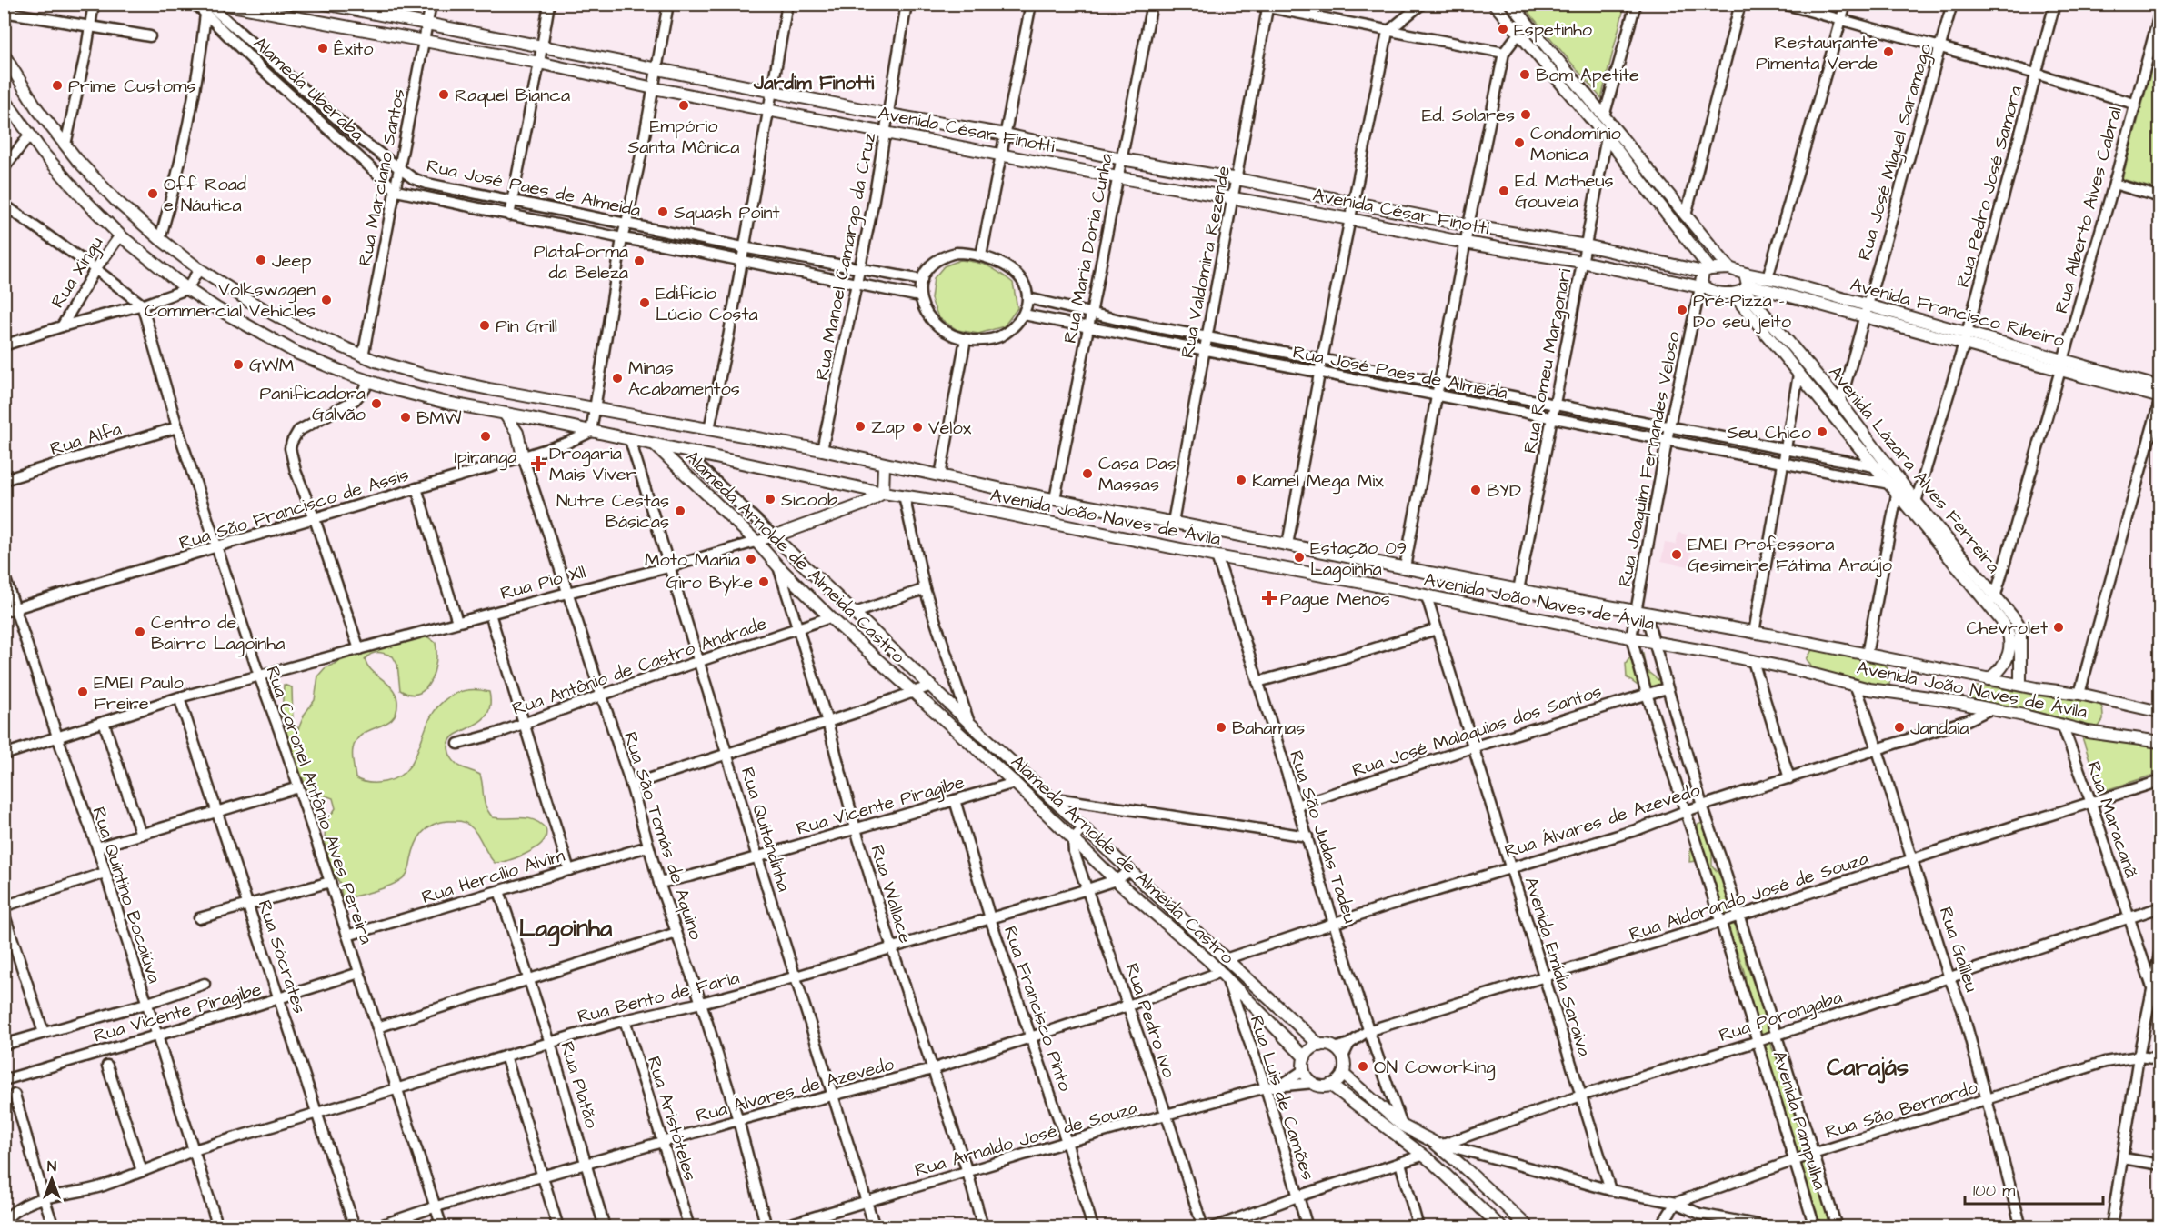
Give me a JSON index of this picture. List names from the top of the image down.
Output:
{
  "streets": {
    "main road": [
      "Avenida César Finotti",
      "Avenida Francisco Ribeiro",
      "Avenida Lázara Alves Ferreira",
      "Avenida João Naves de Ávila",
      "Alameda Arnolde de Almeida Castro",
      "Rua Pio Xll"
    ],
    "street": [
      "Alameda Uberaba",
      "Rua José Miguel Saramago",
      "Rua Marciano Santos",
      "Rua Pedro José Samora",
      "Rua José Paes de Almeida",
      "Rua Alberto Alves Cabral",
      "Rua Maria Doria Cunha",
      "Rua Manoel Camargo da Cruz",
      "Rua Valdomira Rezende",
      "Rua Xingu",
      "Rua Romeu Margonari",
      "Rua Alfa",
      "Rua Joaquim Fernandes Veloso",
      "Rua São Francisco de Assis",
      "Rua Antônio de Castro Andrade",
      "Rua José Malaquias dos Santos",
      "Rua Coronel Antônio Alves Pereira",
      "Rua Vicente Piragibe",
      "Rua Maracanã",
      "Rua Álvares de Azevedo",
      "Rua Quitandinha",
      "Rua São Tomás de Aquino",
      "Rua São Judas Tadeu",
      "Rua Hercílio Alvim",
      "Rua Wallace",
      "Rua Quintino Bocaiúva",
      "Rua Aldorando José de Souza",
      "Rua Galileu",
      "Rua Sócrates",
      "Avenida Emídia Saraiva",
      "Rua Bento de Faria",
      "Rua Francisco Pinto",
      "Rua Porongaba",
      "Rua Pedro Ivo",
      "Rua Platão",
      "Rua Luis de Camões",
      "Rua São Bernardo",
      "Rua Aristóteles",
      "Avenida Pampulha",
      "Rua Arnaldo José de Souza"
    ]
  },
  "crossings": [
    ["Alameda Uberaba", "Avenida César Finotti"],
    ["Alameda Uberaba", "Rua Marciano Santos"],
    ["Alameda Uberaba", "Rua José Paes de Almeida"],
    ["Avenida César Finotti", "Rua Marciano Santos"],
    ["Avenida César Finotti", "Rua Maria Doria Cunha"],
    ["Avenida César Finotti", "Rua Manoel Camargo da Cruz"],
    ["Avenida César Finotti", "Rua Valdomira Rezende"],
    ["Avenida César Finotti", "Rua Romeu Margonari"],
    ["Avenida César Finotti", "Rua Joaquim Fernandes Veloso"],
    ["Rua José Miguel Saramago", "Avenida Francisco Ribeiro"],
    ["Rua José Miguel Saramago", "Avenida Lázara Alves Ferreira"],
    ["Rua Marciano Santos", "Rua José Paes de Almeida"],
    ["Rua Marciano Santos", "Avenida João Naves de Ávila"],
    ["Rua Pedro José Samora", "Avenida Francisco Ribeiro"],
    ["Rua Pedro José Samora", "Avenida Lázara Alves Ferreira"],
    ["Rua José Paes de Almeida", "Rua Maria Doria Cunha"],
    ["Rua José Paes de Almeida", "Rua Manoel Camargo da Cruz"],
    ["Rua José Paes de Almeida", "Rua Valdomira Rezende"],
    ["Rua José Paes de Almeida", "Rua Romeu Margonari"],
    ["Rua José Paes de Almeida", "Rua Joaquim Fernandes Veloso"],
    ["Rua José Paes de Almeida", "Avenida Lázara Alves Ferreira"],
    ["Rua Alberto Alves Cabral", "Avenida Francisco Ribeiro"],
    ["Rua Alberto Alves Cabral", "Avenida Lázara Alves Ferreira"],
    ["Rua Maria Doria Cunha", "Avenida João Naves de Ávila"],
    ["Rua Manoel Camargo da Cruz", "Avenida João Naves de Ávila"],
    ["Rua Valdomira Rezende", "Avenida João Naves de Ávila"],
    ["Rua Xingu", "Avenida João Naves de Ávila"],
    ["Avenida Francisco Ribeiro", "Avenida Lázara Alves Ferreira"],
    ["Rua Romeu Margonari", "Avenida João Naves de Ávila"],
    ["Rua Alfa", "Rua Coronel Antônio Alves Pereira"],
    ["Rua Joaquim Fernandes Veloso", "Avenida João Naves de Ávila"],
    ["Rua Joaquim Fernandes Veloso", "Avenida Pampulha"],
    ["Avenida Lázara Alves Ferreira", "Avenida João Naves de Ávila"],
    ["Rua São Francisco de Assis", "Avenida João Naves de Ávila"],
    ["Rua São Francisco de Assis", "Rua Coronel Antônio Alves Pereira"],
    ["Rua São Francisco de Assis", "Rua São Tomás de Aquino"],
    ["Rua São Francisco de Assis", "Rua Quintino Bocaiúva"],
    ["Avenida João Naves de Ávila", "Alameda Arnolde de Almeida Castro"],
    ["Avenida João Naves de Ávila", "Rua Pio Xll"],
    ["Avenida João Naves de Ávila", "Rua Maracanã"],
    ["Avenida João Naves de Ávila", "Rua Álvares de Azevedo"],
    ["Avenida João Naves de Ávila", "Rua Quitandinha"],
    ["Avenida João Naves de Ávila", "Rua São Judas Tadeu"],
    ["Avenida João Naves de Ávila", "Rua Galileu"],
    ["Avenida João Naves de Ávila", "Avenida Emídia Saraiva"],
    ["Avenida João Naves de Ávila", "Avenida Pampulha"],
    ["Alameda Arnolde de Almeida Castro", "Rua Pio Xll"],
    ["Alameda Arnolde de Almeida Castro", "Rua Antônio de Castro Andrade"],
    ["Alameda Arnolde de Almeida Castro", "Rua Vicente Piragibe"],
    ["Alameda Arnolde de Almeida Castro", "Rua Álvares de Azevedo"],
    ["Alameda Arnolde de Almeida Castro", "Rua Wallace"],
    ["Alameda Arnolde de Almeida Castro", "Rua Aldorando José de Souza"],
    ["Alameda Arnolde de Almeida Castro", "Rua Bento de Faria"],
    ["Alameda Arnolde de Almeida Castro", "Rua Pedro Ivo"],
    ["Alameda Arnolde de Almeida Castro", "Rua Luis de Camões"],
    ["Alameda Arnolde de Almeida Castro", "Rua Arnaldo José de Souza"],
    ["Rua Pio Xll", "Rua Coronel Antônio Alves Pereira"],
    ["Rua Pio Xll", "Rua Quitandinha"],
    ["Rua Pio Xll", "Rua São Tomás de Aquino"],
    ["Rua Pio Xll", "Rua Quintino Bocaiúva"],
    ["Rua Pio Xll", "Rua Sócrates"],
    ["Rua Antônio de Castro Andrade", "Rua Quitandinha"],
    ["Rua Antônio de Castro Andrade", "Rua São Tomás de Aquino"],
    ["Rua Antônio de Castro Andrade", "Rua Wallace"],
    ["Rua José Malaquias dos Santos", "Rua São Judas Tadeu"],
    ["Rua José Malaquias dos Santos", "Avenida Emídia Saraiva"],
    ["Rua José Malaquias dos Santos", "Avenida Pampulha"],
    ["Rua Coronel Antônio Alves Pereira", "Rua Vicente Piragibe"],
    ["Rua Coronel Antônio Alves Pereira", "Rua Álvares de Azevedo"],
    ["Rua Coronel Antônio Alves Pereira", "Rua Hercílio Alvim"],
    ["Rua Coronel Antônio Alves Pereira", "Rua Bento de Faria"],
    ["Rua Vicente Piragibe", "Rua Quitandinha"],
    ["Rua Vicente Piragibe", "Rua São Tomás de Aquino"],
    ["Rua Vicente Piragibe", "Rua Wallace"],
    ["Rua Vicente Piragibe", "Rua Quintino Bocaiúva"],
    ["Rua Vicente Piragibe", "Rua Sócrates"],
    ["Rua Vicente Piragibe", "Rua Francisco Pinto"],
    ["Rua Maracanã", "Rua Aldorando José de Souza"],
    ["Rua Maracanã", "Rua Porongaba"],
    ["Rua Álvares de Azevedo", "Rua Quitandinha"],
    ["Rua Álvares de Azevedo", "Rua São Tomás de Aquino"],
    ["Rua Álvares de Azevedo", "Rua São Judas Tadeu"],
    ["Rua Álvares de Azevedo", "Rua Wallace"],
    ["Rua Álvares de Azevedo", "Rua Galileu"],
    ["Rua Álvares de Azevedo", "Avenida Emídia Saraiva"],
    ["Rua Álvares de Azevedo", "Rua Francisco Pinto"],
    ["Rua Álvares de Azevedo", "Rua Pedro Ivo"],
    ["Rua Álvares de Azevedo", "Rua Platão"],
    ["Rua Álvares de Azevedo", "Rua Luis de Camões"],
    ["Rua Álvares de Azevedo", "Rua Aristóteles"],
    ["Rua Álvares de Azevedo", "Avenida Pampulha"],
    ["Rua Quitandinha", "Rua Bento de Faria"],
    ["Rua Quitandinha", "Rua Arnaldo José de Souza"],
    ["Rua São Tomás de Aquino", "Rua Hercílio Alvim"],
    ["Rua São Tomás de Aquino", "Rua Bento de Faria"],
    ["Rua São Judas Tadeu", "Rua Aldorando José de Souza"],
    ["Rua Hercílio Alvim", "Rua Platão"],
    ["Rua Wallace", "Rua Bento de Faria"],
    ["Rua Wallace", "Rua Arnaldo José de Souza"],
    ["Rua Quintino Bocaiúva", "Rua Bento de Faria"],
    ["Rua Aldorando José de Souza", "Rua Galileu"],
    ["Rua Aldorando José de Souza", "Avenida Emídia Saraiva"],
    ["Rua Aldorando José de Souza", "Avenida Pampulha"],
    ["Rua Aldorando José de Souza", "Rua Arnaldo José de Souza"],
    ["Rua Galileu", "Rua Porongaba"],
    ["Rua Galileu", "Rua São Bernardo"],
    ["Rua Sócrates", "Rua Bento de Faria"],
    ["Avenida Emídia Saraiva", "Rua Porongaba"],
    ["Rua Bento de Faria", "Rua Francisco Pinto"],
    ["Rua Bento de Faria", "Rua Pedro Ivo"],
    ["Rua Bento de Faria", "Rua Platão"],
    ["Rua Bento de Faria", "Rua Aristóteles"],
    ["Rua Francisco Pinto", "Rua Arnaldo José de Souza"],
    ["Rua Porongaba", "Avenida Pampulha"],
    ["Rua Pedro Ivo", "Rua Arnaldo José de Souza"],
    ["Rua Luis de Camões", "Rua Arnaldo José de Souza"],
    ["Rua São Bernardo", "Avenida Pampulha"]
  ],
  "districts": ["Jardim Finotti", "Lagoinha", "Carajás"],
  "places": {
    "other": [
      "Espetinho",
      "Êxito",
      "Restaurante Pimenta Verde",
      "Bom Apetite",
      "Prime Customs",
      "Raquel Bianca",
      "Empório Santa Mônica",
      "Ed. Solares",
      "Condomínio Monica",
      "Ed. Matheus Gouveia",
      "Off Road e Náutica",
      "Squash Point",
      "Jeep",
      "Plataforma da Beleza",
      "Volkswagen Commercial Vehicles",
      "Edifício Lúcio Costa",
      "Pré-Pizza - Do seu jeito",
      "Pin Grill",
      "GWM",
      "Minas Acabamentos",
      "Panificadora Galvão",
      "BMW",
      "Zap",
      "Velox",
      "Seu Chico",
      "Ipiranga",
      "Casa Das Massas",
      "Kamel Mega Mix",
      "BYD",
      "Sicoob",
      "Nutre Cestas Básicas",
      "EMEI Professora Gesimeire Fátima Araújo",
      "Estação 09 Lagoinha",
      "Moto Mania",
      "Giro Byke",
      "Chevrolet",
      "Centro de Bairro Lagoinha",
      "EMEI Paulo Freire",
      "Bahamas",
      "Jandaia",
      "ON Coworking"
    ],
    "health": ["Drogaria Mais Viver", "Pague Menos"]
  },
  "scale_bar": "100 m",
  "north": "top"
}
